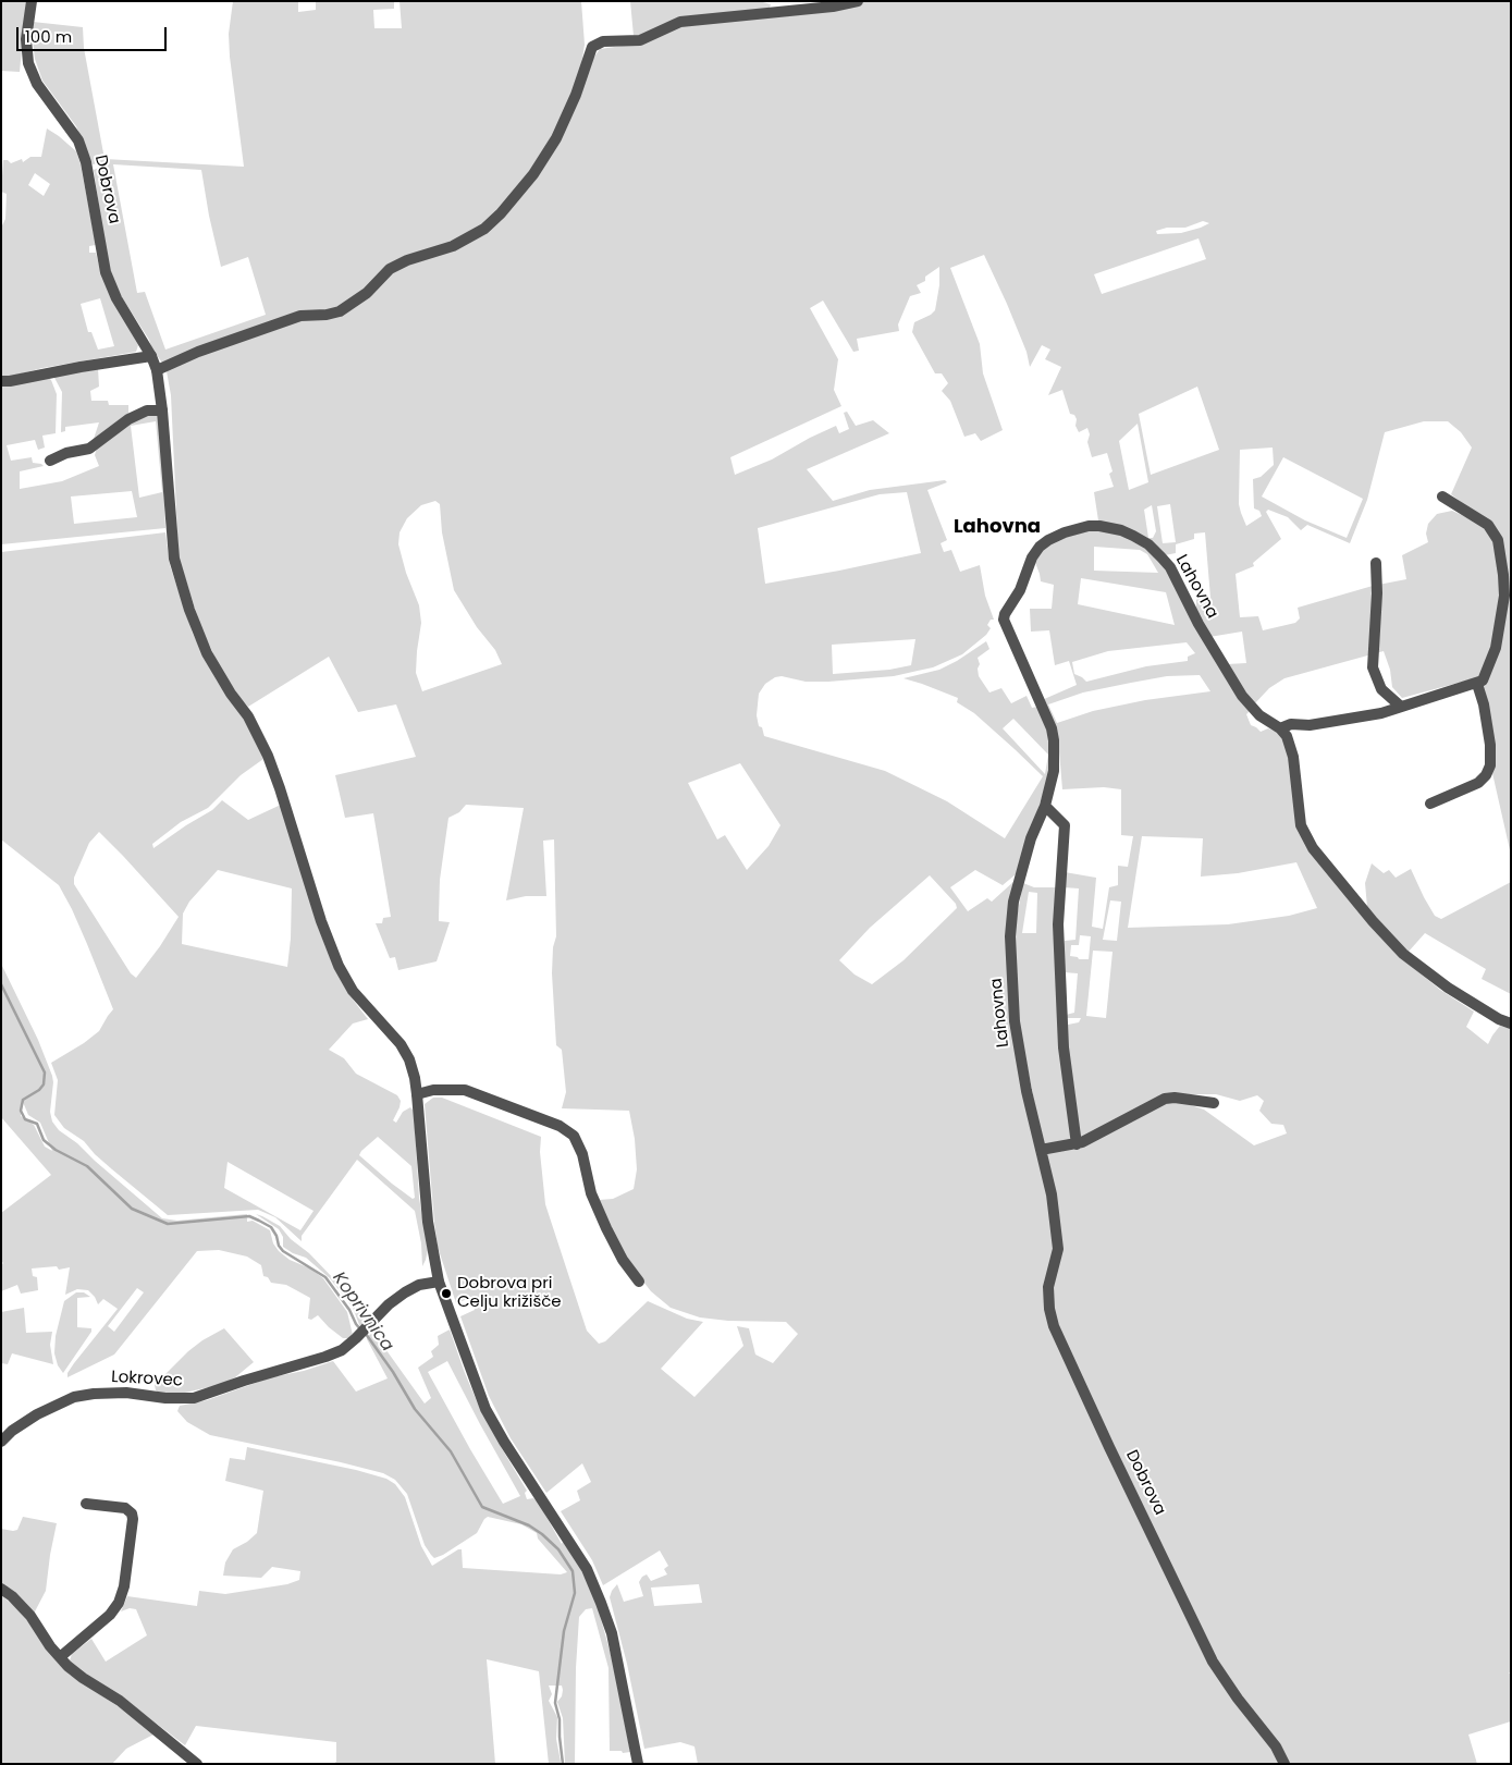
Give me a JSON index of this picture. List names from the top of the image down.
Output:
{
  "streets": {
    "street": ["Dobrova", "Lahovna", "Lokrovec"]
  },
  "crossings": [
    ["Dobrova", "Lahovna"],
    ["Dobrova", "Lokrovec"]
  ],
  "districts": ["Lahovna"],
  "water": ["Koprivnica"],
  "places": ["Dobrova pri Celju križišče"],
  "scale_bar": "100 m"
}
